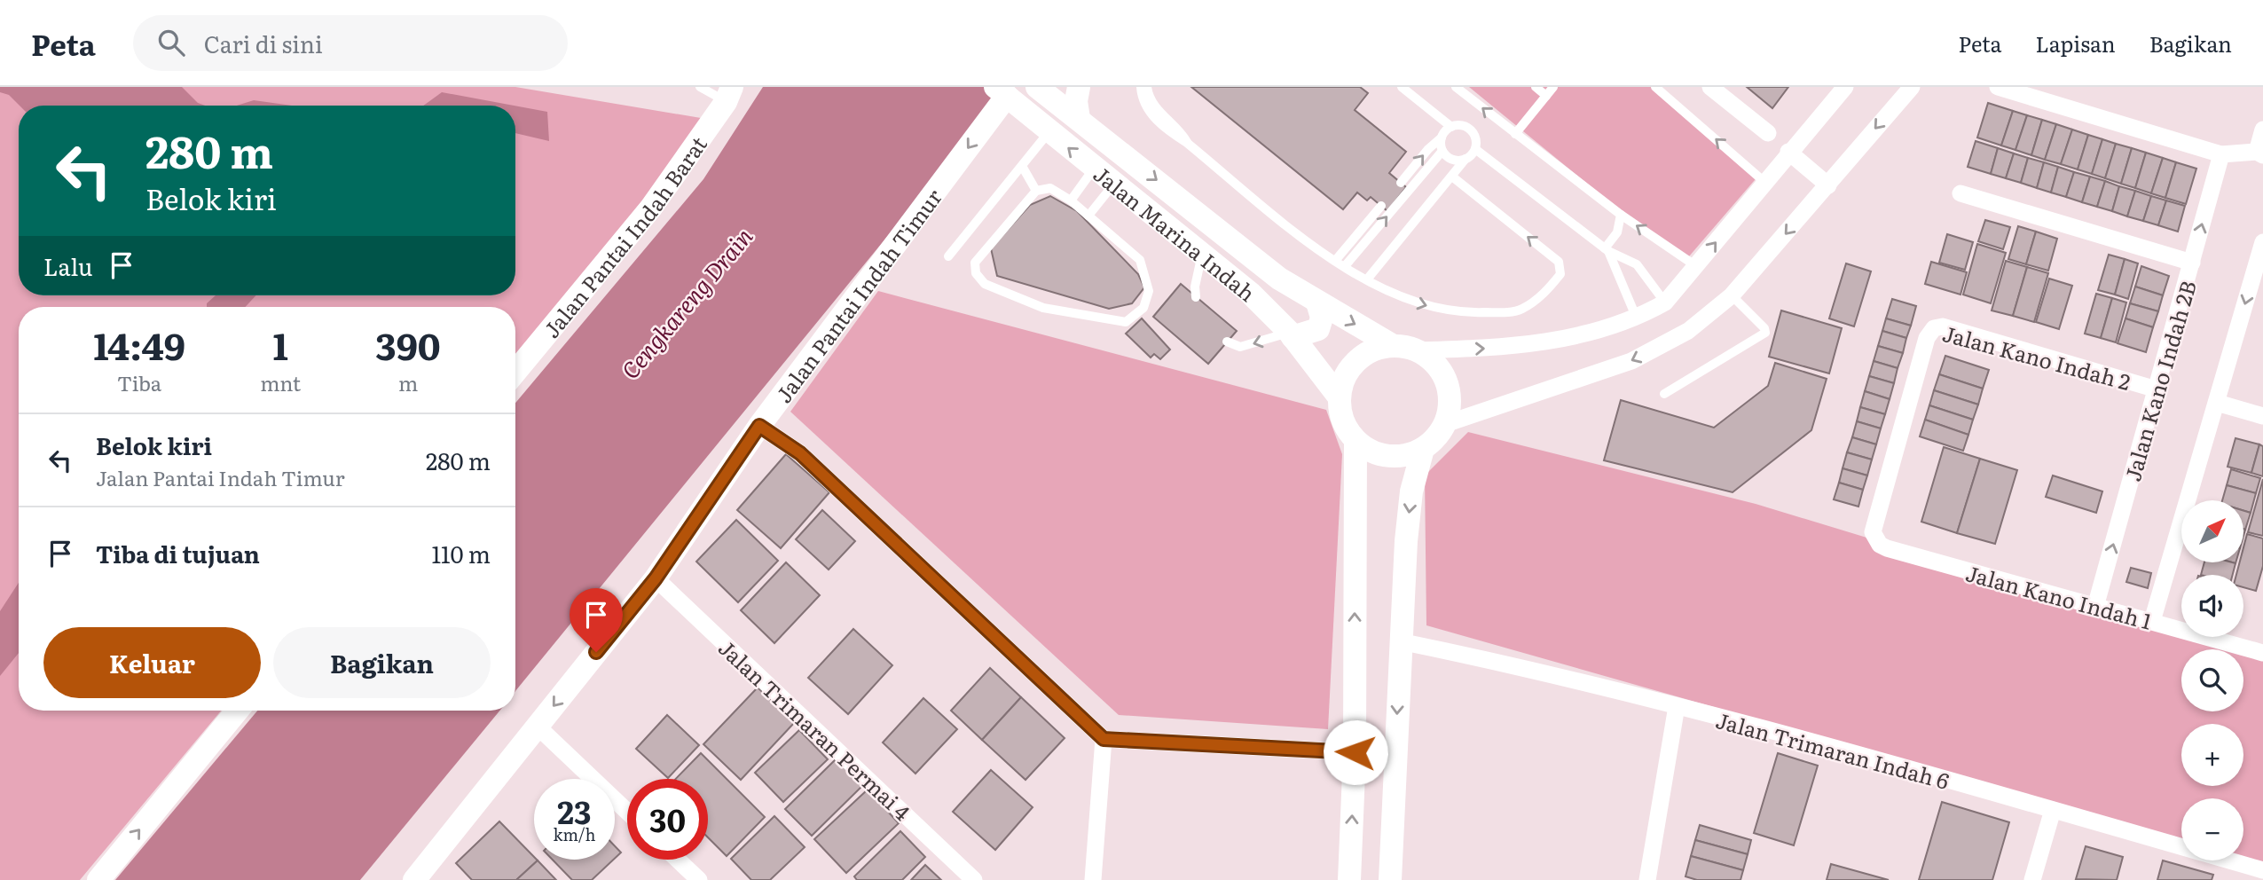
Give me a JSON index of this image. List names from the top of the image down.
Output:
{
  "streets": {
    "main road": ["Jalan Marina Indah", "Jalan Pantai Indah Barat", "Jalan Pantai Indah Timur"],
    "street": [
      "Jalan Kano Indah 2",
      "Jalan Kano Indah 2B",
      "Jalan Kano Indah 1",
      "Jalan Trimaran Permai 4",
      "Jalan Trimaran Indah 6"
    ]
  },
  "crossings": [
    ["Jalan Marina Indah", "Jalan Pantai Indah Timur"],
    ["Jalan Pantai Indah Timur", "Jalan Trimaran Permai 4"],
    ["Jalan Kano Indah 2", "Jalan Kano Indah 2B"],
    ["Jalan Kano Indah 2", "Jalan Kano Indah 1"],
    ["Jalan Kano Indah 2B", "Jalan Kano Indah 1"]
  ],
  "one_way": ["Jalan Pantai Indah Timur"],
  "water": ["Cengkareng Drain"],
  "north": "top right",
  "page": {
    "header": "Peta",
    "search": "Cari di sini",
    "nav": ["Peta", "Lapisan", "Bagikan"],
    "turn": ["280 m", "Belok kiri"],
    "then": "Lalu",
    "eta": [
      "14:49",
      "Tiba",
      "1",
      "mnt",
      "390",
      "m"
    ],
    "list": [
      {
        "name": "Belok kiri",
        "note": "Jalan Pantai Indah Timur",
        "value": "280 m"
      },
      {
        "name": "Tiba di tujuan",
        "value": "110 m"
      }
    ],
    "map_buttons": ["+", "−"],
    "buttons": ["Keluar", "Bagikan"],
    "speed": "23 km/h",
    "limit": "30"
  }
}
